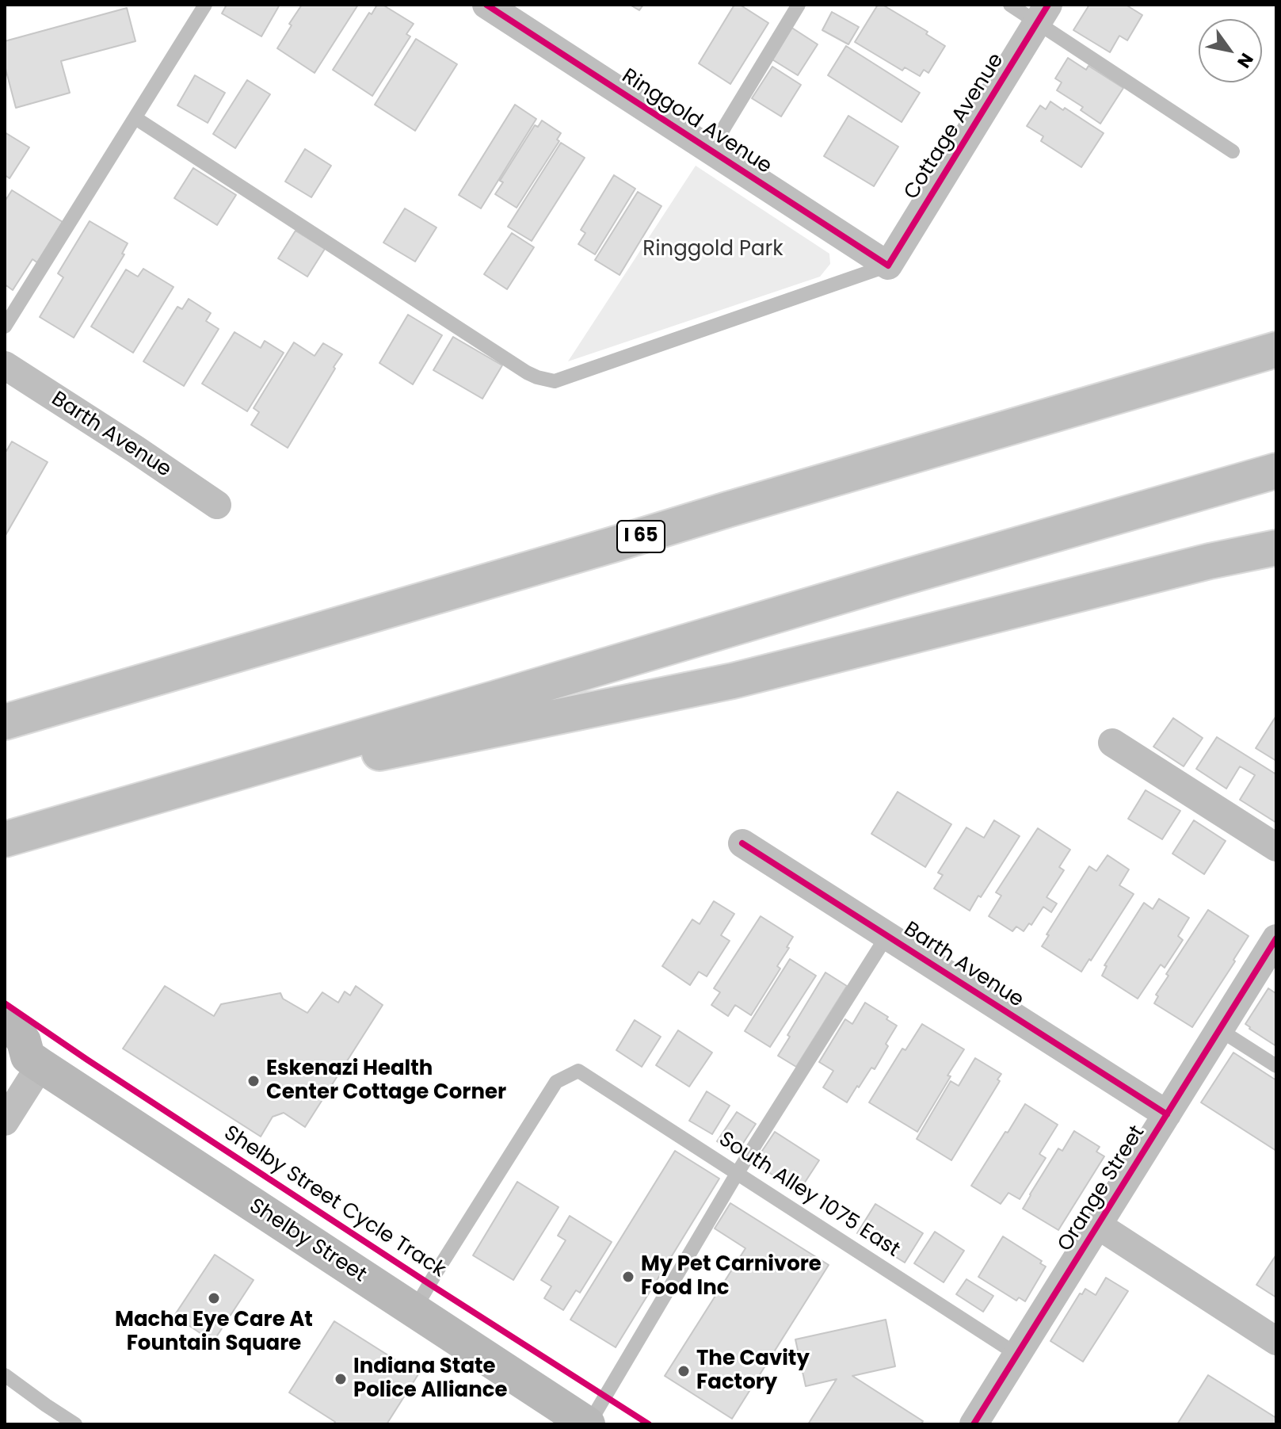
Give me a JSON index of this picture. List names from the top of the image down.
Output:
{
  "streets": {
    "highway": ["I 65"],
    "main road": ["Shelby Street"],
    "street": [
      "Ringgold Avenue",
      "Cottage Avenue",
      "Barth Avenue",
      "Orange Street"
    ],
    "lane": ["South Alley 1075 East"],
    "cycle path": ["Shelby Street Cycle Track"]
  },
  "crossings": [
    ["Ringgold Avenue", "Cottage Avenue"],
    ["Barth Avenue", "Orange Street"],
    ["Orange Street", "South Alley 1075 East"],
    ["South Alley 1075 East", "Shelby Street"]
  ],
  "parks": ["Ringgold Park"],
  "places": [
    "Eskenazi Health Center Cottage Corner",
    "My Pet Carnivore Food Inc",
    "Macha Eye Care At Fountain Square",
    "The Cavity Factory",
    "Indiana State Police Alliance"
  ],
  "north": "bottom right"
}
